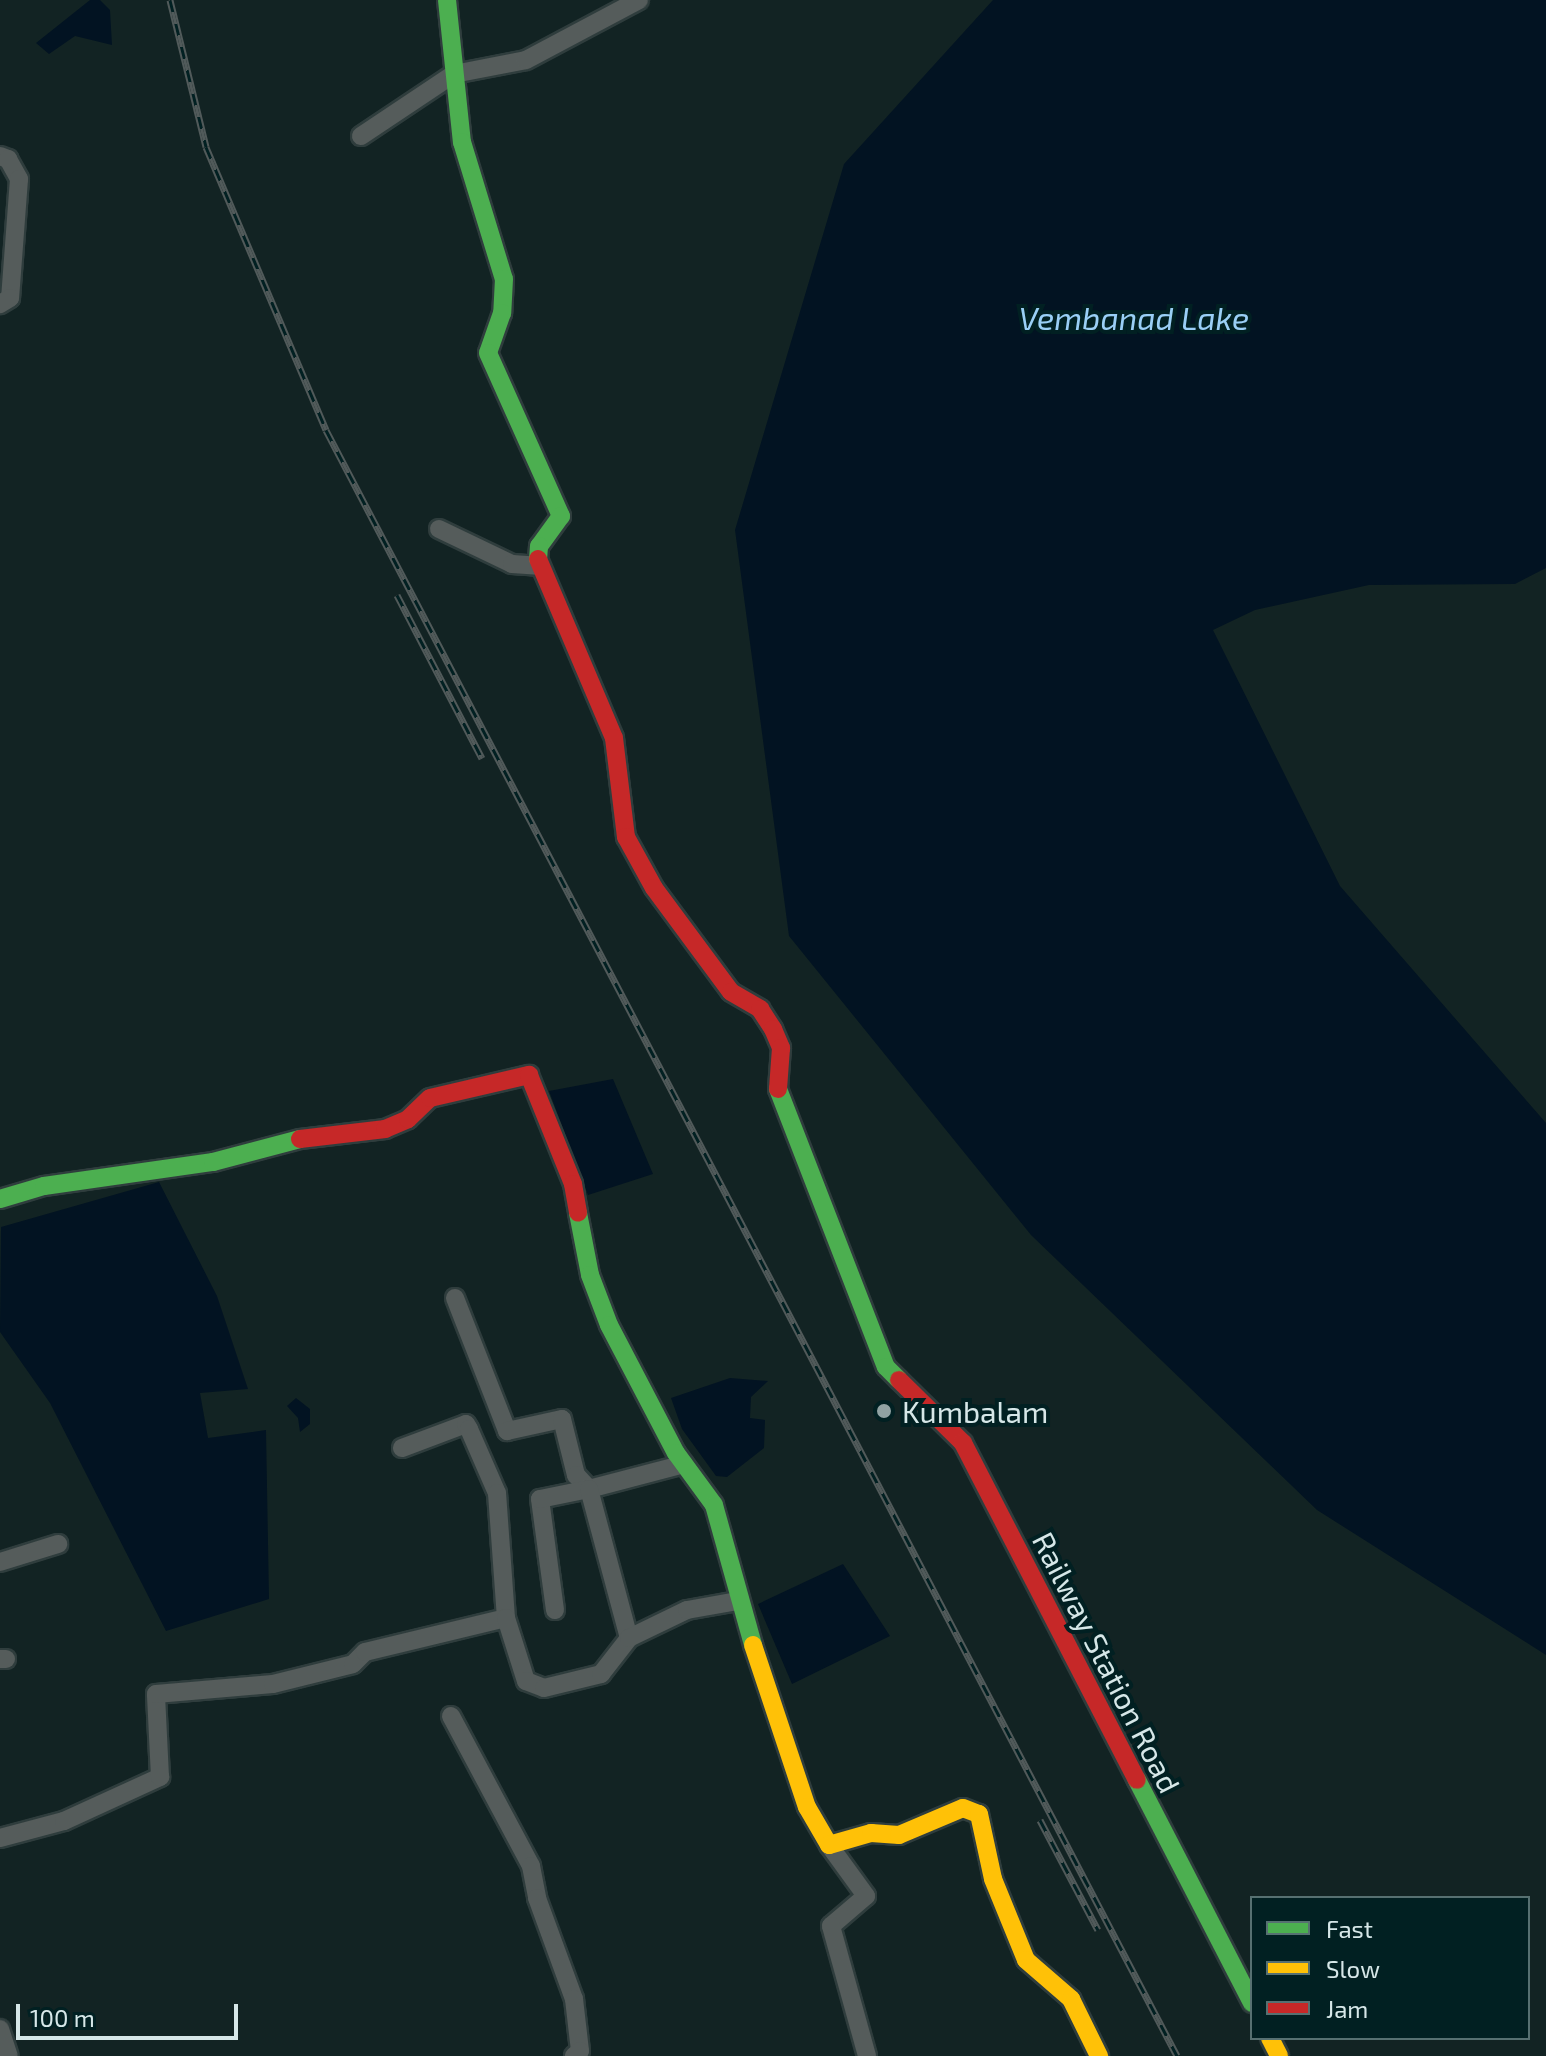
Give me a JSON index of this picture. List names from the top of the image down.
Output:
{
  "streets": {
    "street": ["Railway Station Road"]
  },
  "water": ["Vembanad Lake"],
  "places": ["Kumbalam"],
  "legend": ["Fast", "Slow", "Jam"],
  "scale_bar": "100 m"
}
